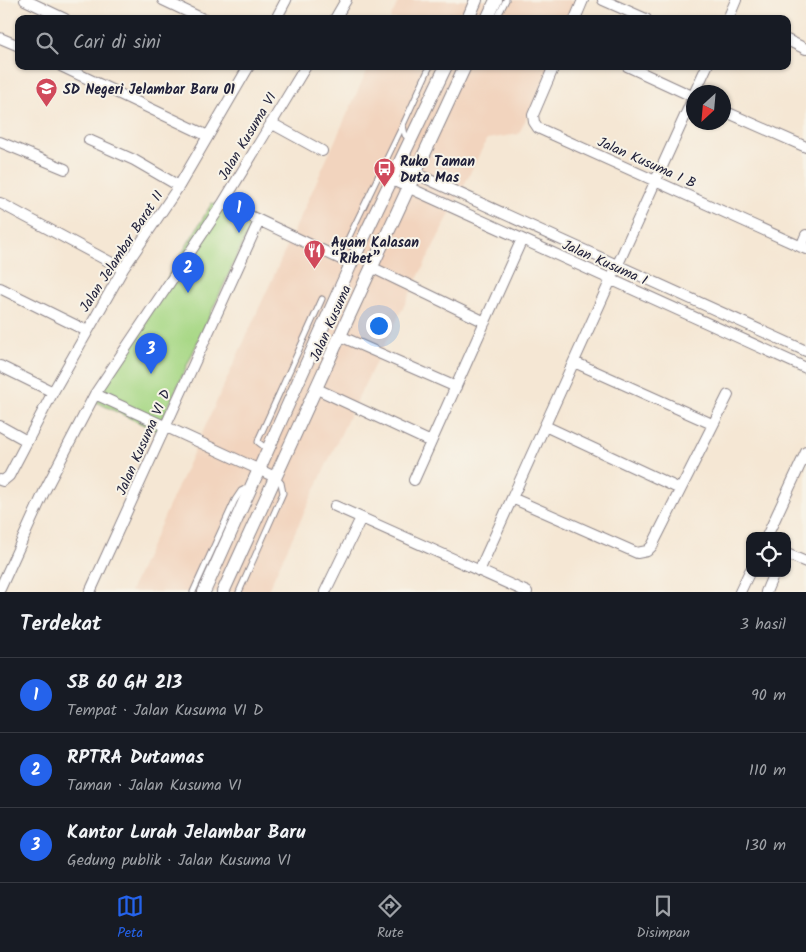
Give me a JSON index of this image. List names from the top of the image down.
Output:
{
  "streets": {
    "street": [
      "Jalan Kusuma VI",
      "Jalan Kusuma I B",
      "Jalan Jelambar Barat II",
      "Jalan Kusuma I",
      "Jalan Kusuma",
      "Jalan Kusuma VI D"
    ]
  },
  "crossings": [
    ["Jalan Kusuma I", "Jalan Kusuma"]
  ],
  "places": {
    "school or university": ["SD Negeri Jelambar Baru 01"],
    "bus stop": ["Ruko Taman Duta Mas"],
    "restaurant": ["Ayam Kalasan “Ribet”"]
  },
  "north": "bottom left",
  "page": {
    "search": "Cari di sini",
    "pins": ["1", "2", "3"],
    "heading": ["Terdekat", "3 hasil"],
    "list": [
      {
        "mark": "1",
        "name": "SB 60 GH 213",
        "note": "Tempat · Jalan Kusuma VI D",
        "value": "90 m"
      },
      {
        "mark": "2",
        "name": "RPTRA Dutamas",
        "note": "Taman · Jalan Kusuma VI",
        "value": "110 m"
      },
      {
        "mark": "3",
        "name": "Kantor Lurah Jelambar Baru",
        "note": "Gedung publik · Jalan Kusuma VI",
        "value": "130 m"
      }
    ],
    "nav": ["Peta", "Rute", "Disimpan"]
  }
}
